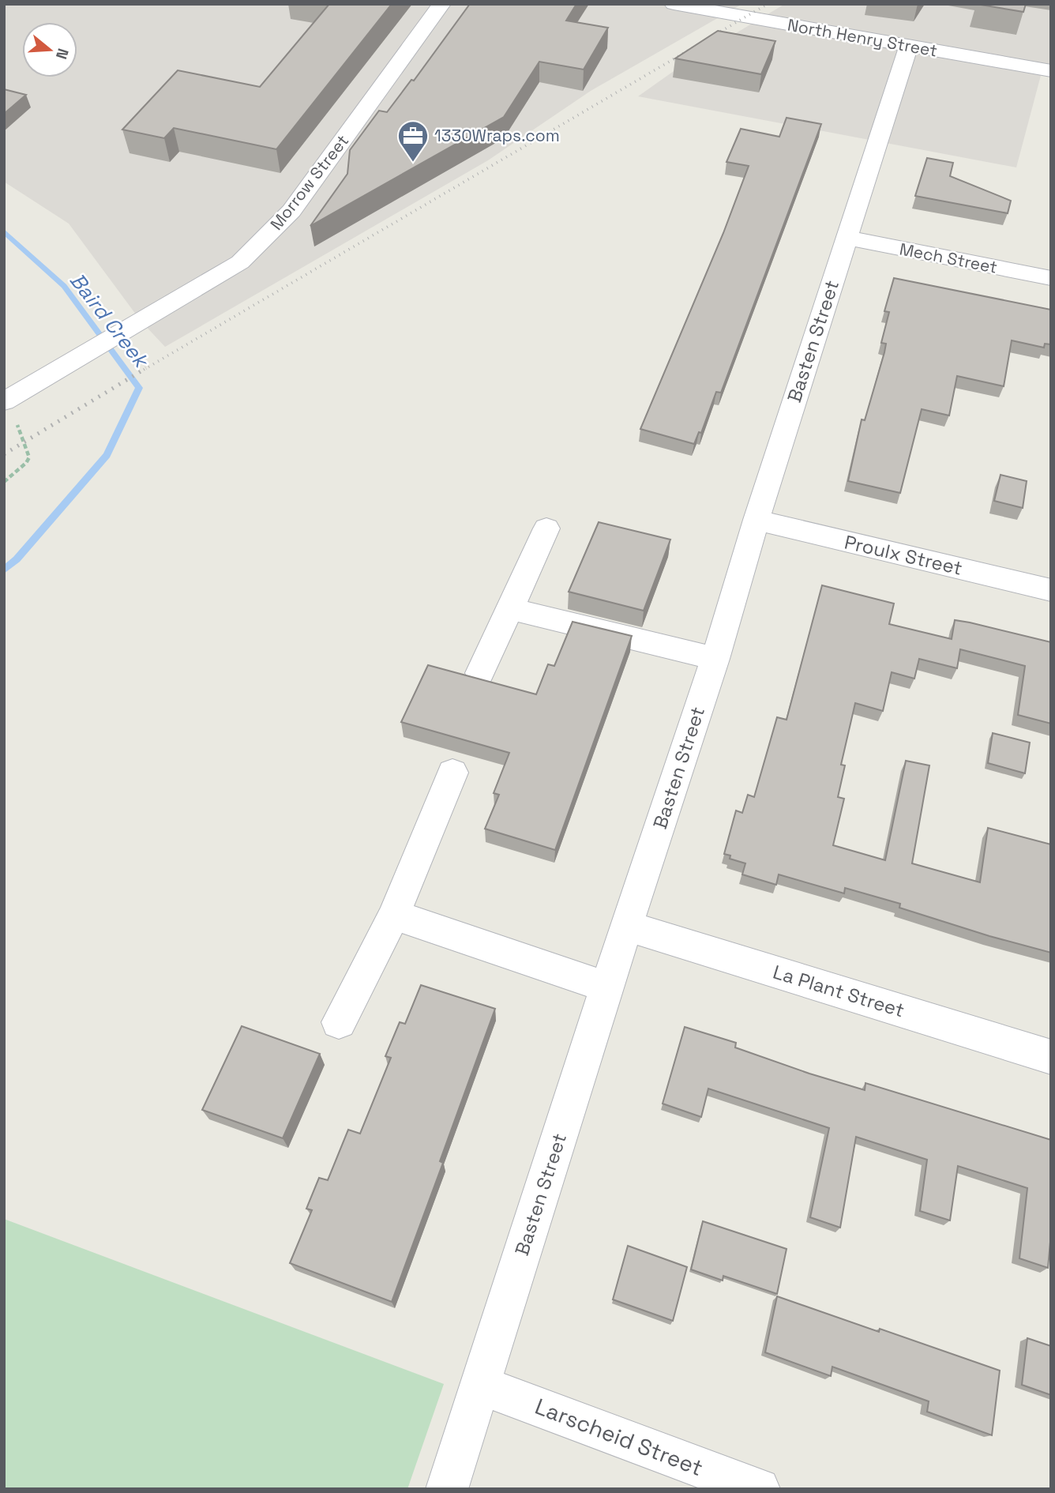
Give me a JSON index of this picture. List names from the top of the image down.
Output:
{
  "streets": {
    "street": [
      "North Henry Street",
      "Morrow Street",
      "Mech Street",
      "Basten Street",
      "Proulx Street",
      "La Plant Street",
      "Larscheid Street"
    ]
  },
  "crossings": [
    ["North Henry Street", "Basten Street"],
    ["Mech Street", "Basten Street"],
    ["Basten Street", "Proulx Street"],
    ["Basten Street", "La Plant Street"],
    ["Basten Street", "Larscheid Street"]
  ],
  "water": ["Baird Creek"],
  "places": {
    "office": ["1330Wraps.com"]
  },
  "north": "right"
}
